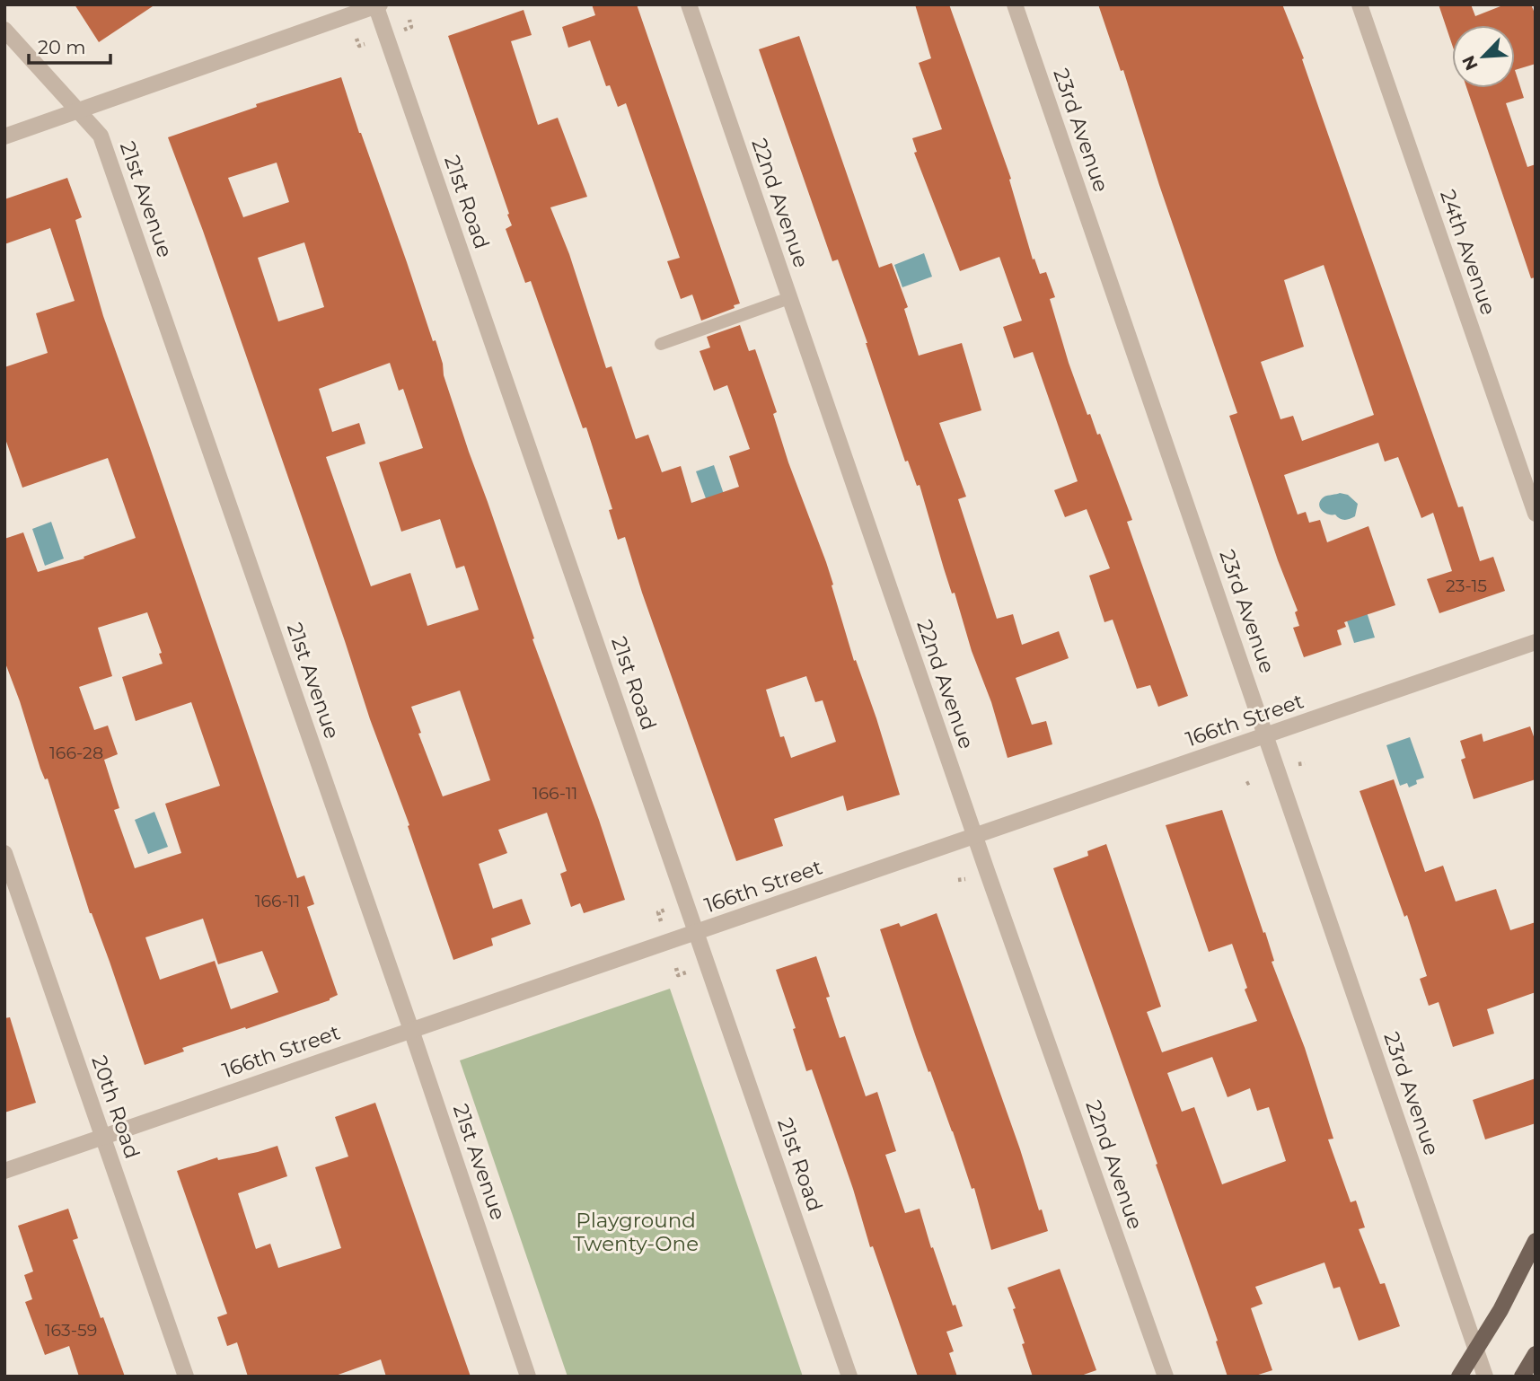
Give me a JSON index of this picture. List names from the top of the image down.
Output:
{
  "streets": {
    "street": [
      "23rd Avenue",
      "21st Avenue",
      "21st Road",
      "22nd Avenue",
      "24th Avenue",
      "166th Street",
      "20th Road"
    ]
  },
  "crossings": [
    ["23rd Avenue", "166th Street"],
    ["21st Avenue", "166th Street"],
    ["21st Road", "166th Street"],
    ["22nd Avenue", "166th Street"],
    ["166th Street", "20th Road"]
  ],
  "parks": ["Playground Twenty-One"],
  "house_numbers": [
    "23-15",
    "166-28",
    "166-11",
    "166-11",
    "163-59"
  ],
  "scale_bar": "20 m",
  "north": "bottom left"
}
